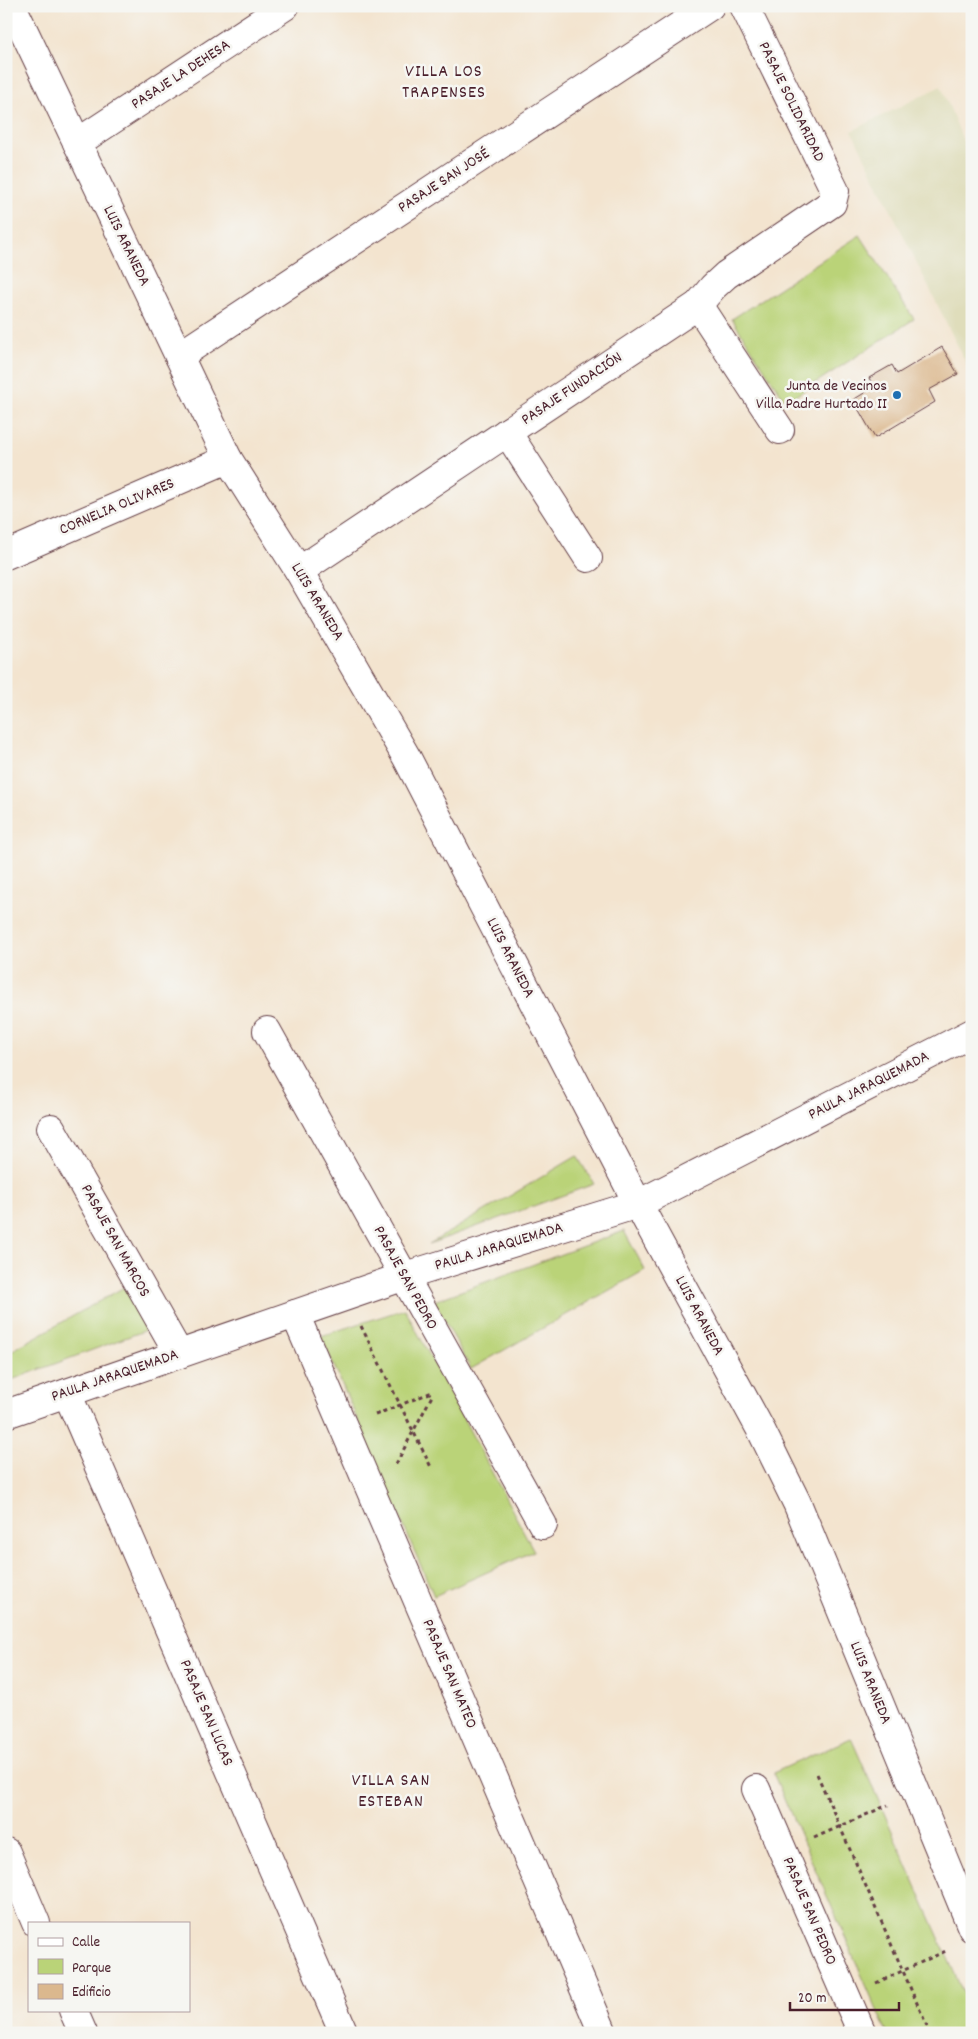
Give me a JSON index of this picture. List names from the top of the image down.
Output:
{
  "streets": {
    "street": [
      "PASAJE LA DEHESA",
      "PASAJE SOLIDARIDAD",
      "PASAJE SAN JOSÉ",
      "LUIS ARANEDA",
      "PASAJE FUNDACIÓN",
      "CORNELIA OLIVARES",
      "PAULA JARAQUEMADA",
      "PASAJE SAN MARCOS",
      "PASAJE SAN PEDRO",
      "PASAJE SAN MATEO",
      "PASAJE SAN LUCAS"
    ]
  },
  "crossings": [
    ["PASAJE LA DEHESA", "LUIS ARANEDA"],
    ["PASAJE SOLIDARIDAD", "PASAJE FUNDACIÓN"],
    ["PASAJE SAN JOSÉ", "LUIS ARANEDA"],
    ["LUIS ARANEDA", "PASAJE FUNDACIÓN"],
    ["LUIS ARANEDA", "CORNELIA OLIVARES"],
    ["LUIS ARANEDA", "PAULA JARAQUEMADA"],
    ["PAULA JARAQUEMADA", "PASAJE SAN MARCOS"],
    ["PAULA JARAQUEMADA", "PASAJE SAN PEDRO"],
    ["PAULA JARAQUEMADA", "PASAJE SAN MATEO"],
    ["PAULA JARAQUEMADA", "PASAJE SAN LUCAS"]
  ],
  "districts": ["VILLA LOS TRAPENSES", "VILLA SAN ESTEBAN"],
  "places": ["Junta de Vecinos Villa Padre Hurtado II"],
  "legend": ["Calle", "Parque", "Edificio"],
  "scale_bar": "20 m"
}
